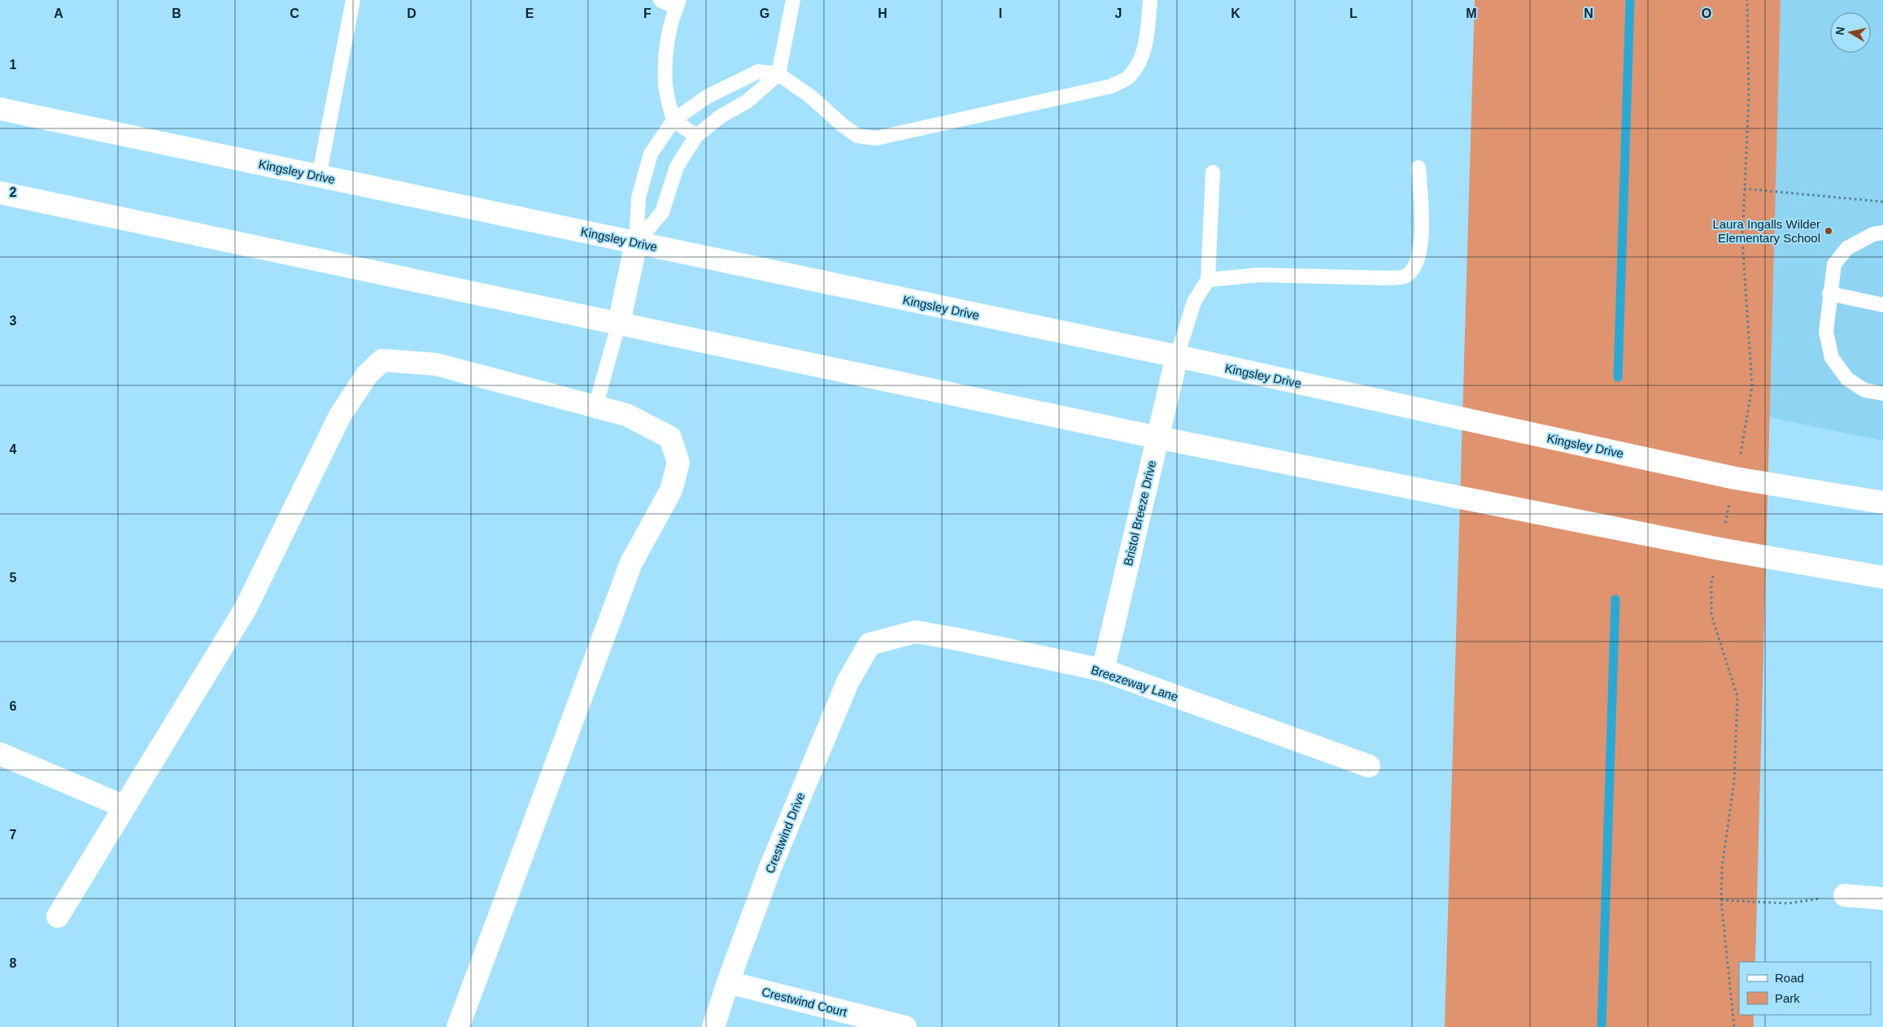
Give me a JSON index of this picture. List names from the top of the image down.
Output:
{
  "streets": {
    "main road": [
      "Kingsley Drive",
      "Bristol Breeze Drive",
      "Breezeway Lane",
      "Crestwind Drive",
      "Crestwind Court"
    ]
  },
  "crossings": [
    ["Kingsley Drive", "Bristol Breeze Drive"],
    ["Bristol Breeze Drive", "Breezeway Lane"],
    ["Breezeway Lane", "Crestwind Drive"],
    ["Crestwind Drive", "Crestwind Court"]
  ],
  "places": ["Laura Ingalls Wilder Elementary School"],
  "legend": ["Road", "Park"],
  "north": "left",
  "grid": {
    "columns": [
      "A",
      "B",
      "C",
      "D",
      "E",
      "F",
      "G",
      "H",
      "I",
      "J",
      "K",
      "L",
      "M",
      "N",
      "O"
    ],
    "rows": [
      "1",
      "2",
      "3",
      "4",
      "5",
      "6",
      "7",
      "8"
    ]
  }
}
